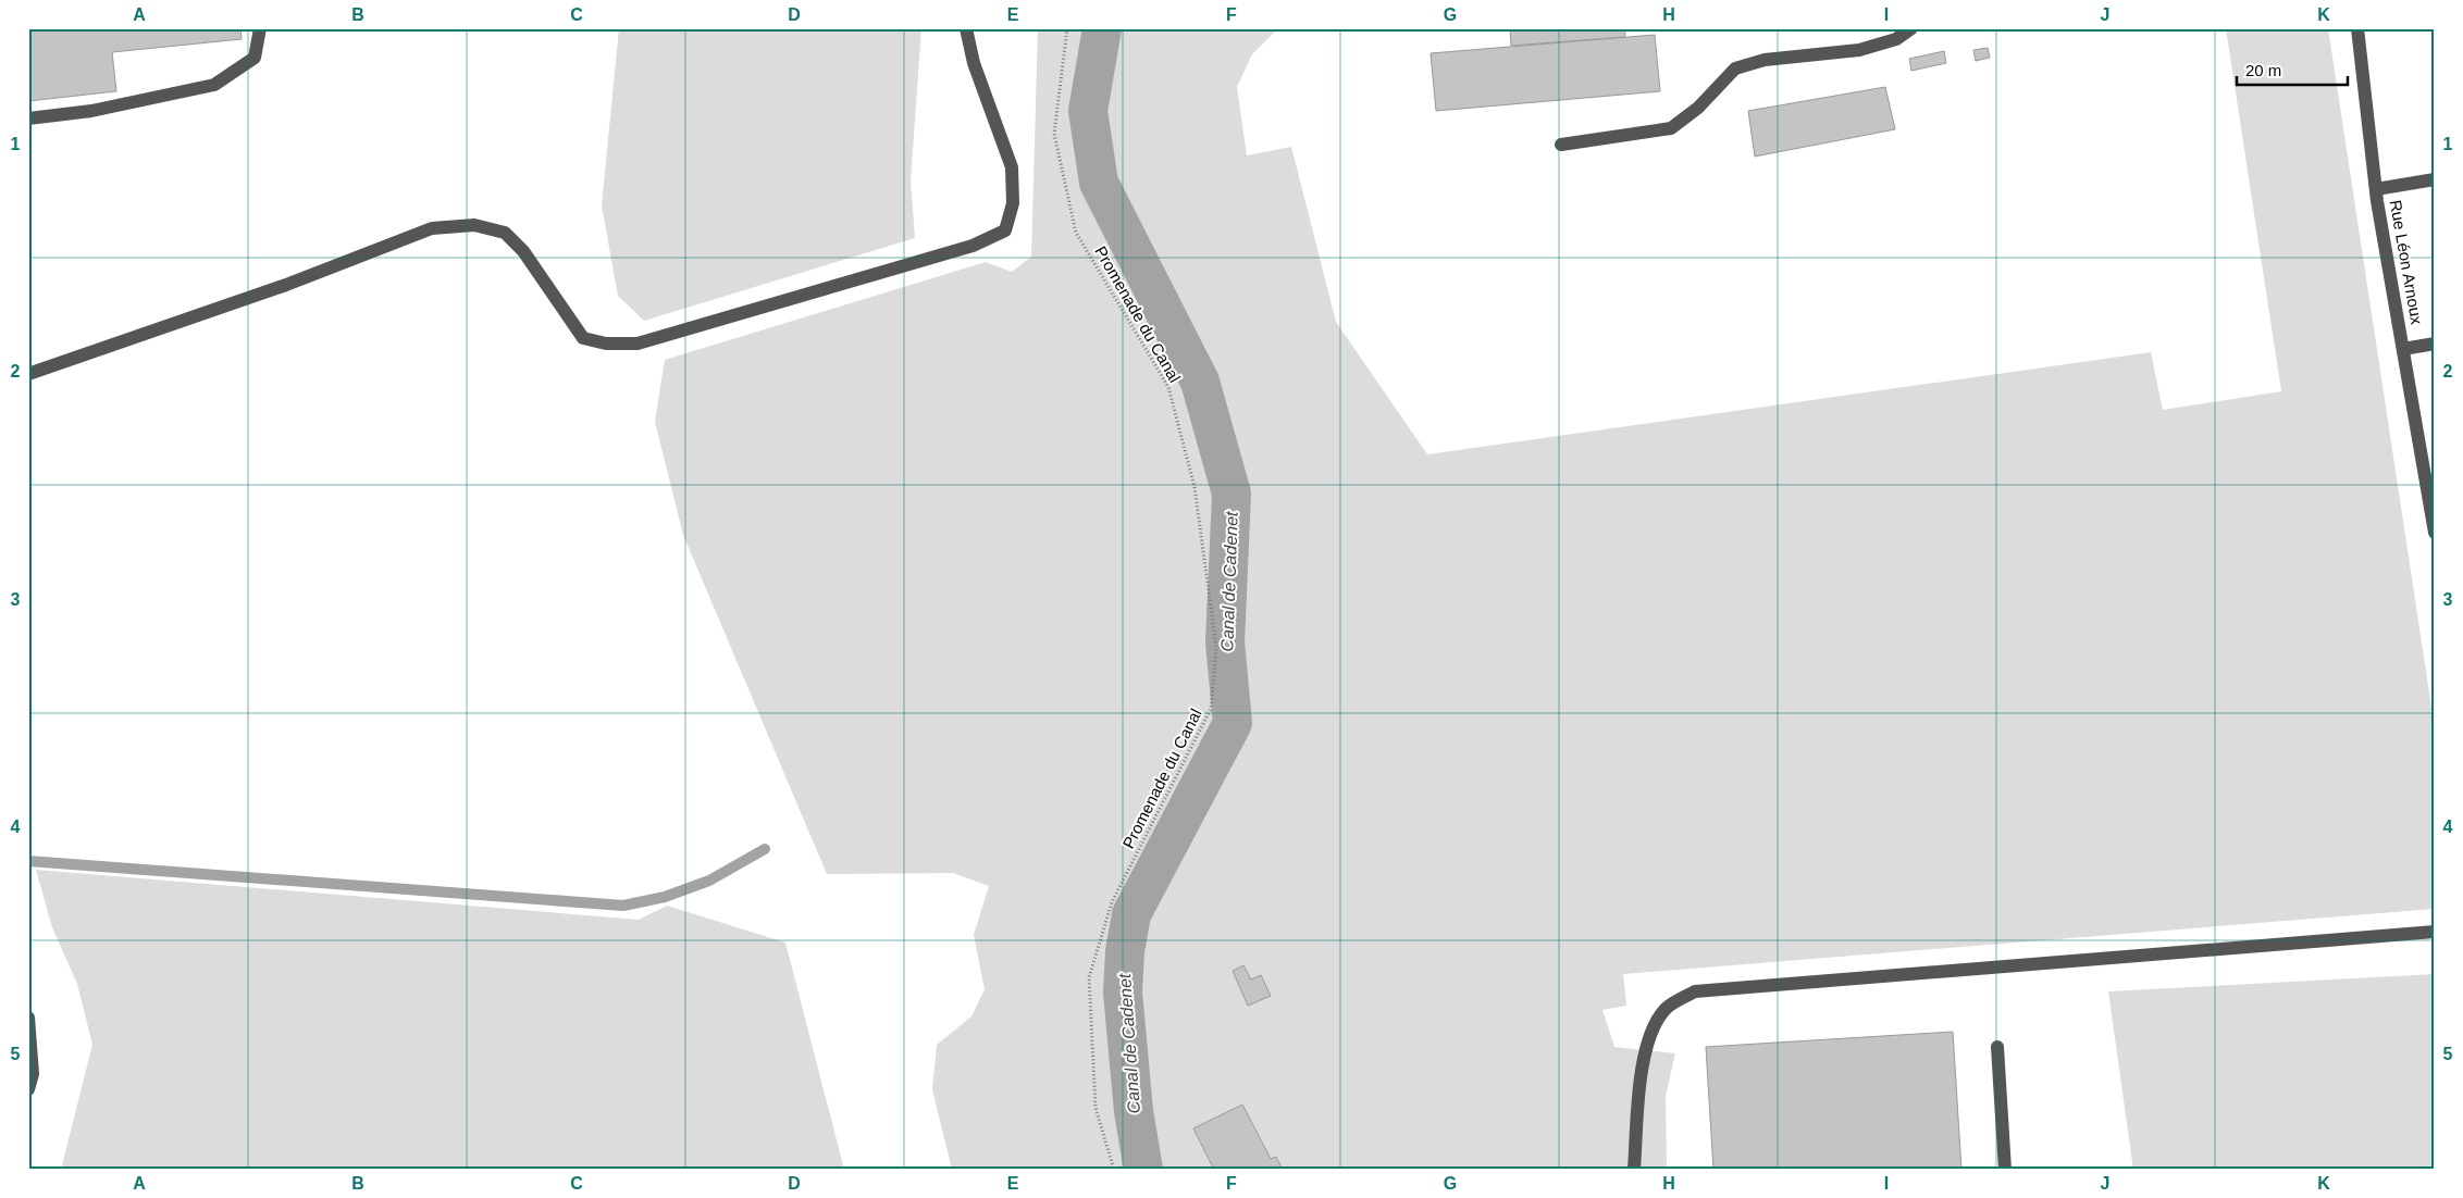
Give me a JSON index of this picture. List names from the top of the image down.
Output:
{
  "streets": {
    "street": ["Rue Léon Arnoux"],
    "path": ["Promenade du Canal"]
  },
  "water": ["Canal de Cadenet"],
  "scale_bar": "20 m",
  "grid": {
    "columns": [
      "A",
      "B",
      "C",
      "D",
      "E",
      "F",
      "G",
      "H",
      "I",
      "J",
      "K"
    ],
    "rows": [
      "1",
      "2",
      "3",
      "4",
      "5"
    ]
  }
}
